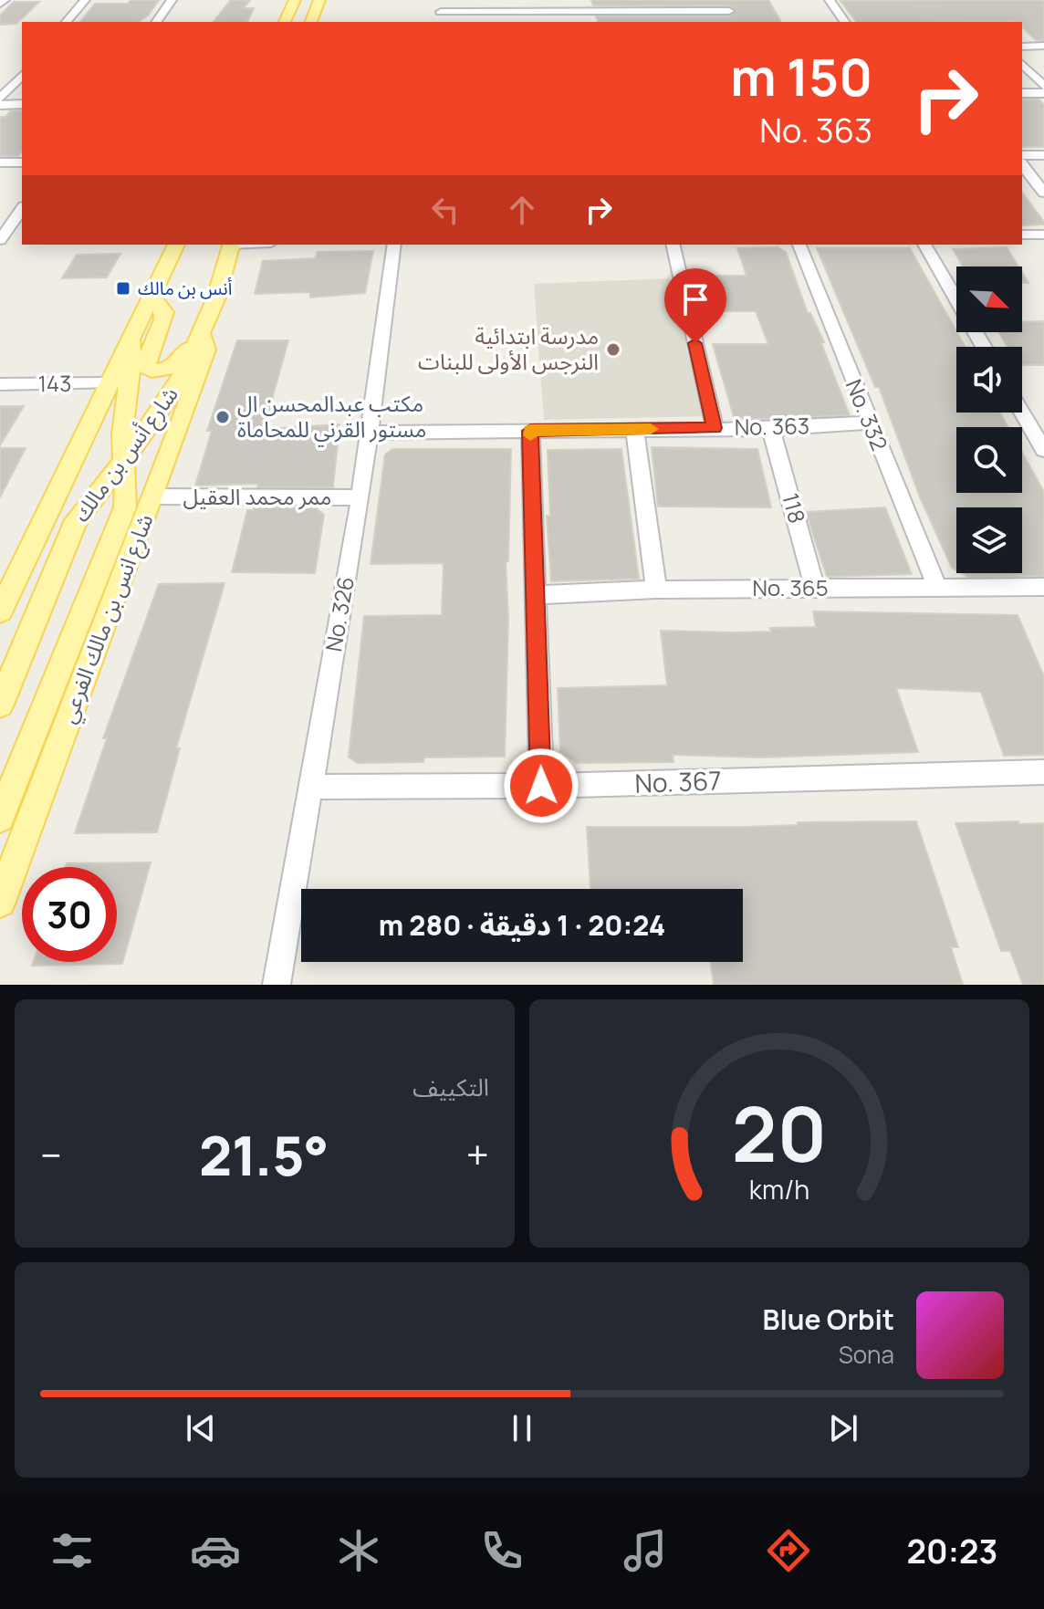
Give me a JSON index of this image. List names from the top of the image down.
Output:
{
  "streets": {
    "main road": ["شارع أنس بن مالك", "شارع انس بن مالك الفرعي"],
    "street": [
      "143",
      "No. 332",
      "No. 363",
      "ممر محمد العقيل",
      "118",
      "No. 365",
      "No. 326",
      "No. 367"
    ]
  },
  "crossings": [
    ["143", "شارع أنس بن مالك"],
    ["No. 332", "No. 363"],
    ["No. 332", "No. 365"],
    ["No. 363", "118"],
    ["No. 363", "No. 326"],
    ["شارع أنس بن مالك", "شارع انس بن مالك الفرعي"],
    ["ممر محمد العقيل", "No. 326"],
    ["ممر محمد العقيل", "شارع انس بن مالك الفرعي"],
    ["118", "No. 365"],
    ["No. 326", "No. 367"]
  ],
  "places": {
    "transit": ["أنس بن مالك"],
    "other": ["مدرسة ابتدائية النرجس الأولى للبنات", "مكتب عبدالمحسن ال مستور القرني للمحاماة"]
  },
  "north": "bottom right",
  "page": {
    "turn": ["150 m", "No. 363"],
    "limit": "30",
    "trip": "20:24 · 1 دقيقة · 280 m",
    "tile": "التكييف",
    "heat": ["−", "21.5°", "+"],
    "song": ["Blue Orbit", "Sona"],
    "tabs": "20:23",
    "gauge": ["20", "km/h"]
  }
}
